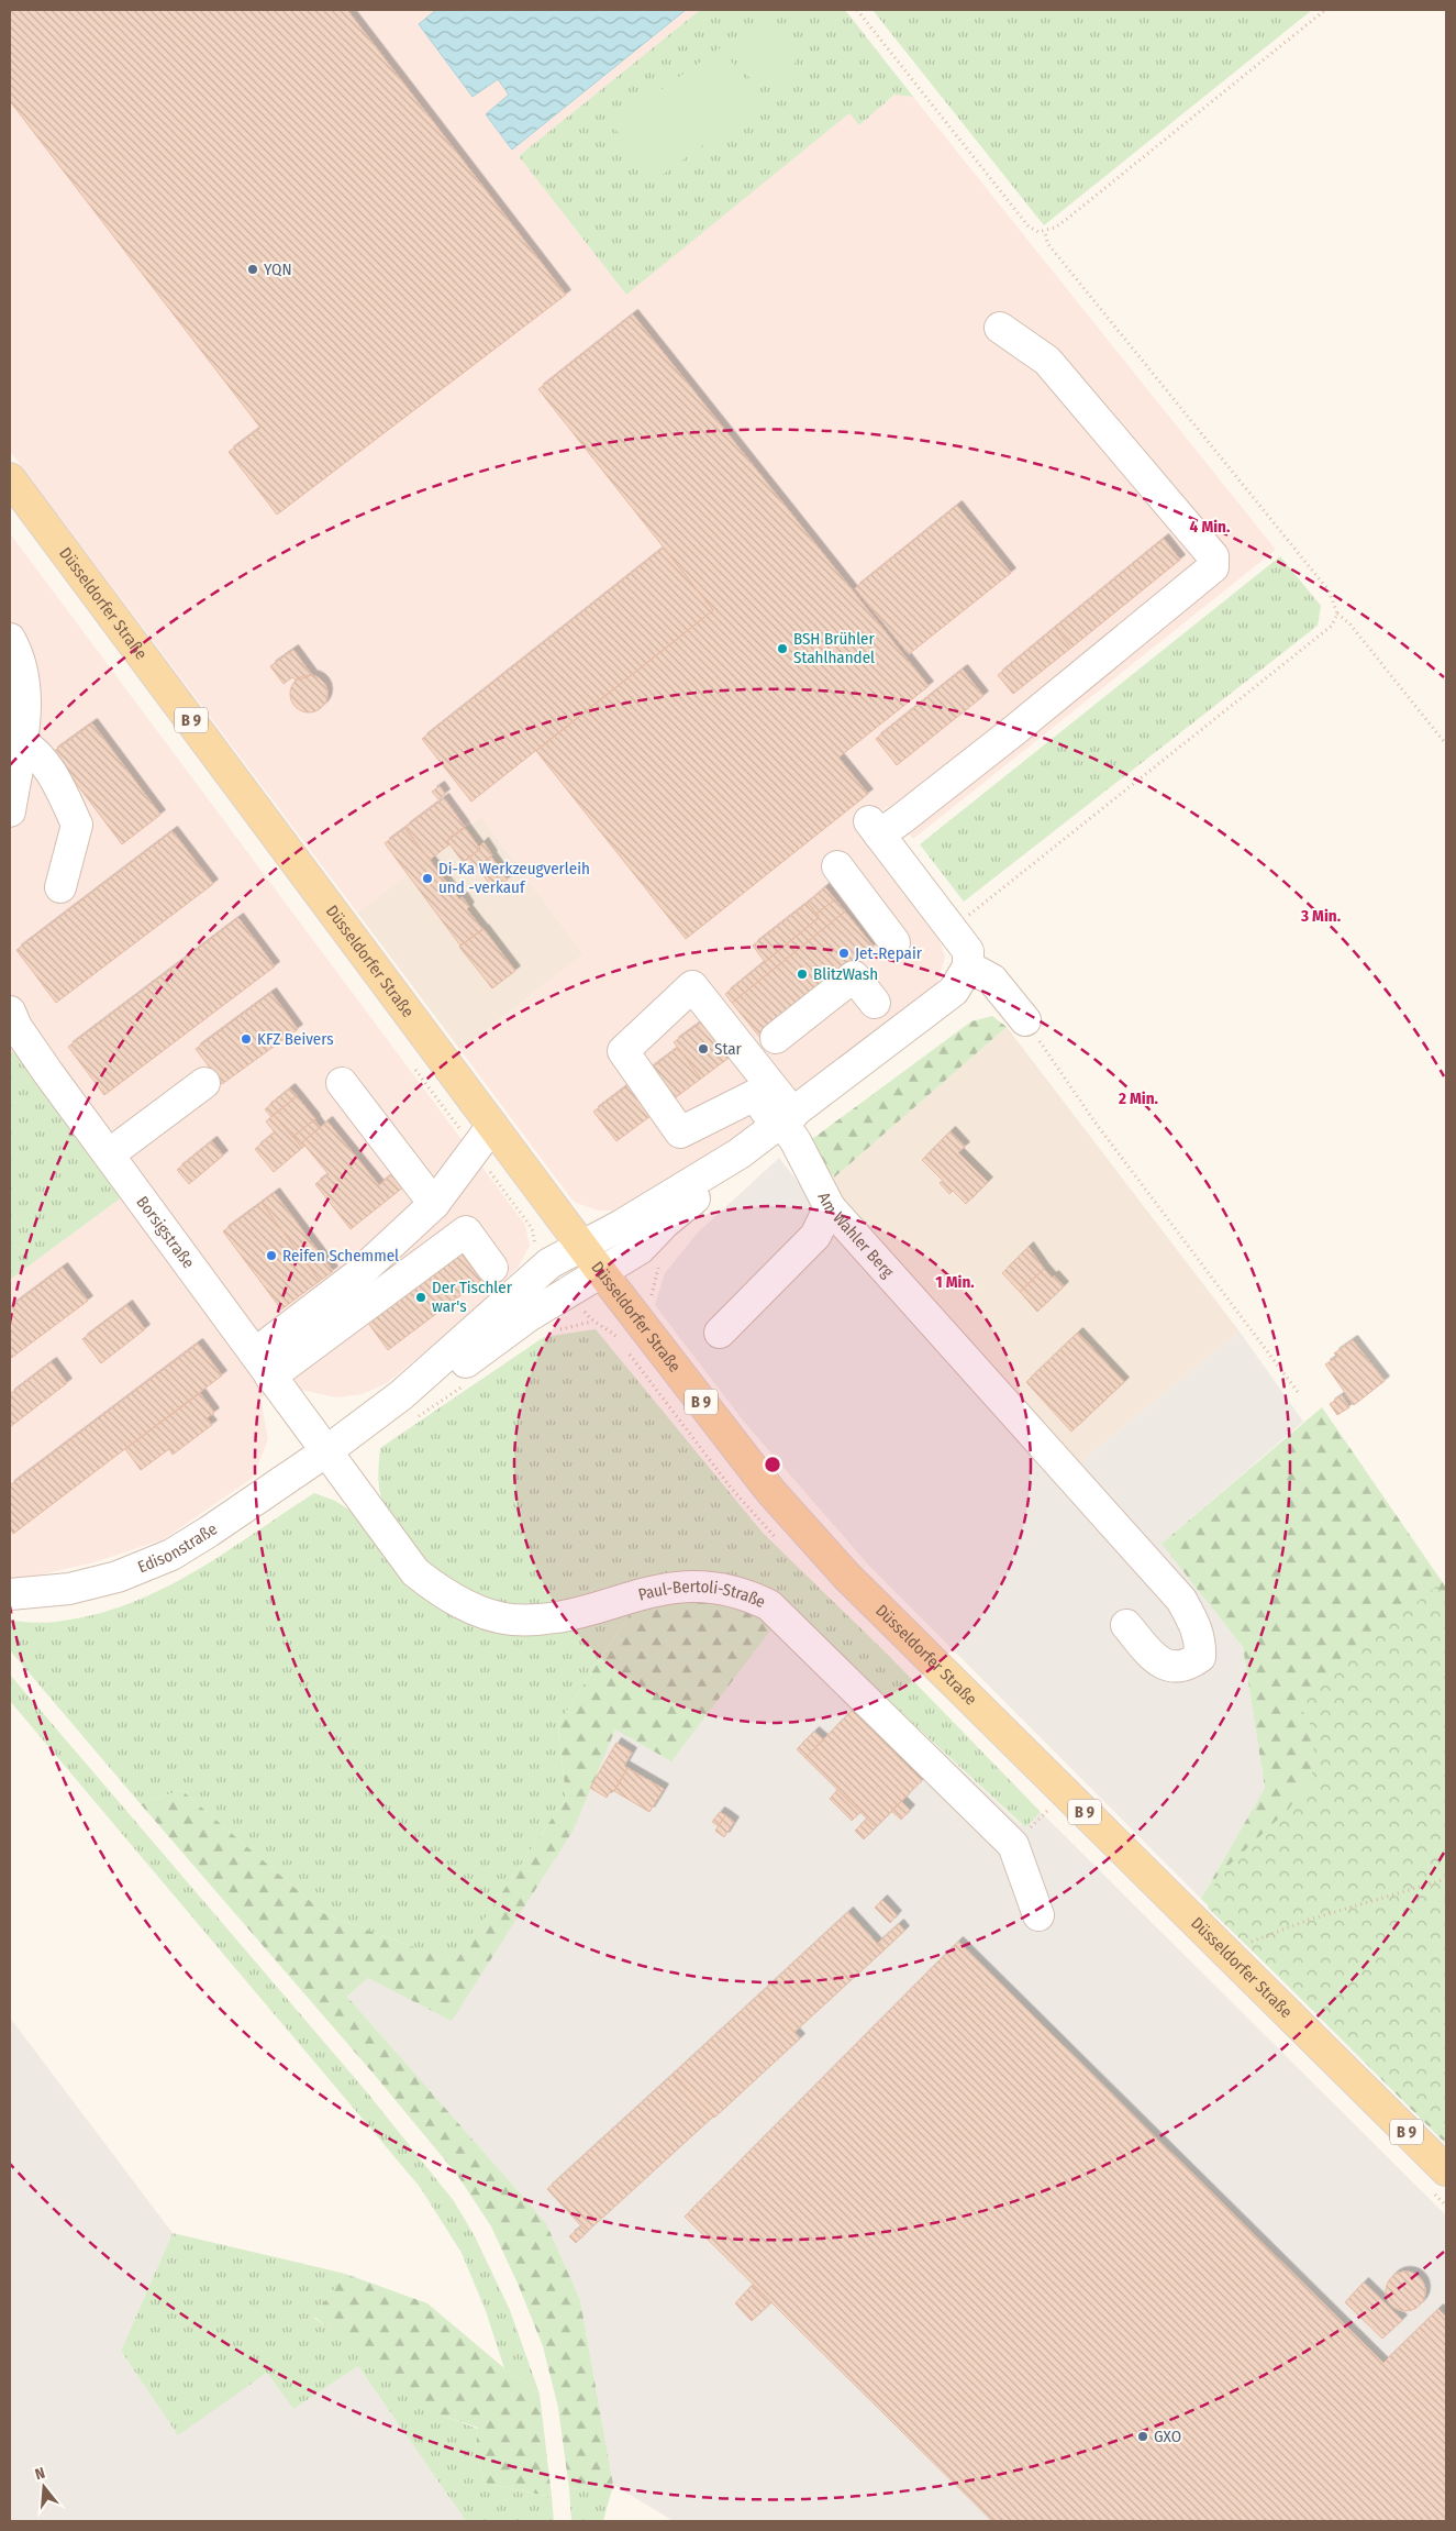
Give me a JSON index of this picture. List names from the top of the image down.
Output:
{
  "streets": {
    "main road": ["Düsseldorfer Straße", "B 9"],
    "street": [
      "Borsigstraße",
      "Am Wahler Berg",
      "Edisonstraße",
      "Paul-Bertoli-Straße"
    ]
  },
  "crossings": [
    ["Düsseldorfer Straße", "Edisonstraße"],
    ["Borsigstraße", "Edisonstraße"],
    ["Borsigstraße", "Paul-Bertoli-Straße"],
    ["Edisonstraße", "Paul-Bertoli-Straße"]
  ],
  "places": [
    "YQN",
    "BSH Brühler Stahlhandel",
    "Di-Ka Werkzeugverleih und -verkauf",
    "Jet-Repair",
    "BlitzWash",
    "KFZ Beivers",
    "Star",
    "Reifen Schemmel",
    "Der Tischler war's",
    "GXO"
  ],
  "north": "top",
  "rings": [
    "4 Min.",
    "3 Min.",
    "2 Min.",
    "1 Min."
  ]
}
